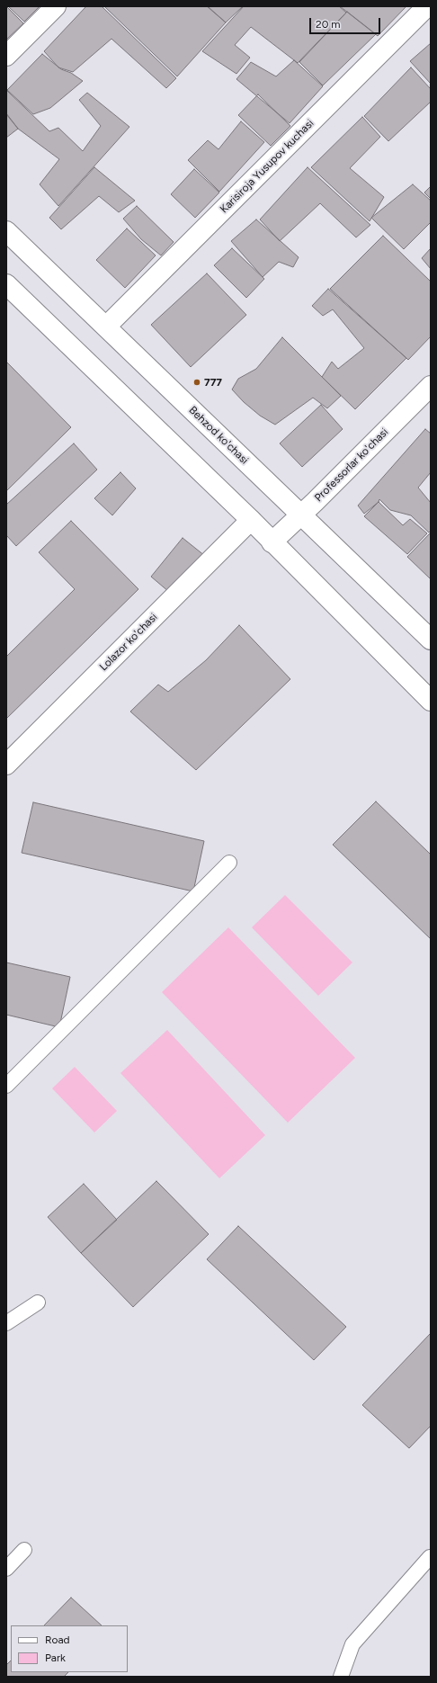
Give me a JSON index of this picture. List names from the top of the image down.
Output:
{
  "streets": {
    "street": [
      "Karisiroja Yusupov kuchasi",
      "Behzod ko'chasi",
      "Professorlar ko'chasi",
      "Lolazor ko'chasi"
    ]
  },
  "crossings": [
    ["Karisiroja Yusupov kuchasi", "Behzod ko'chasi"],
    ["Behzod ko'chasi", "Professorlar ko'chasi"]
  ],
  "places": ["777"],
  "legend": ["Road", "Park"],
  "scale_bar": "20 m"
}
